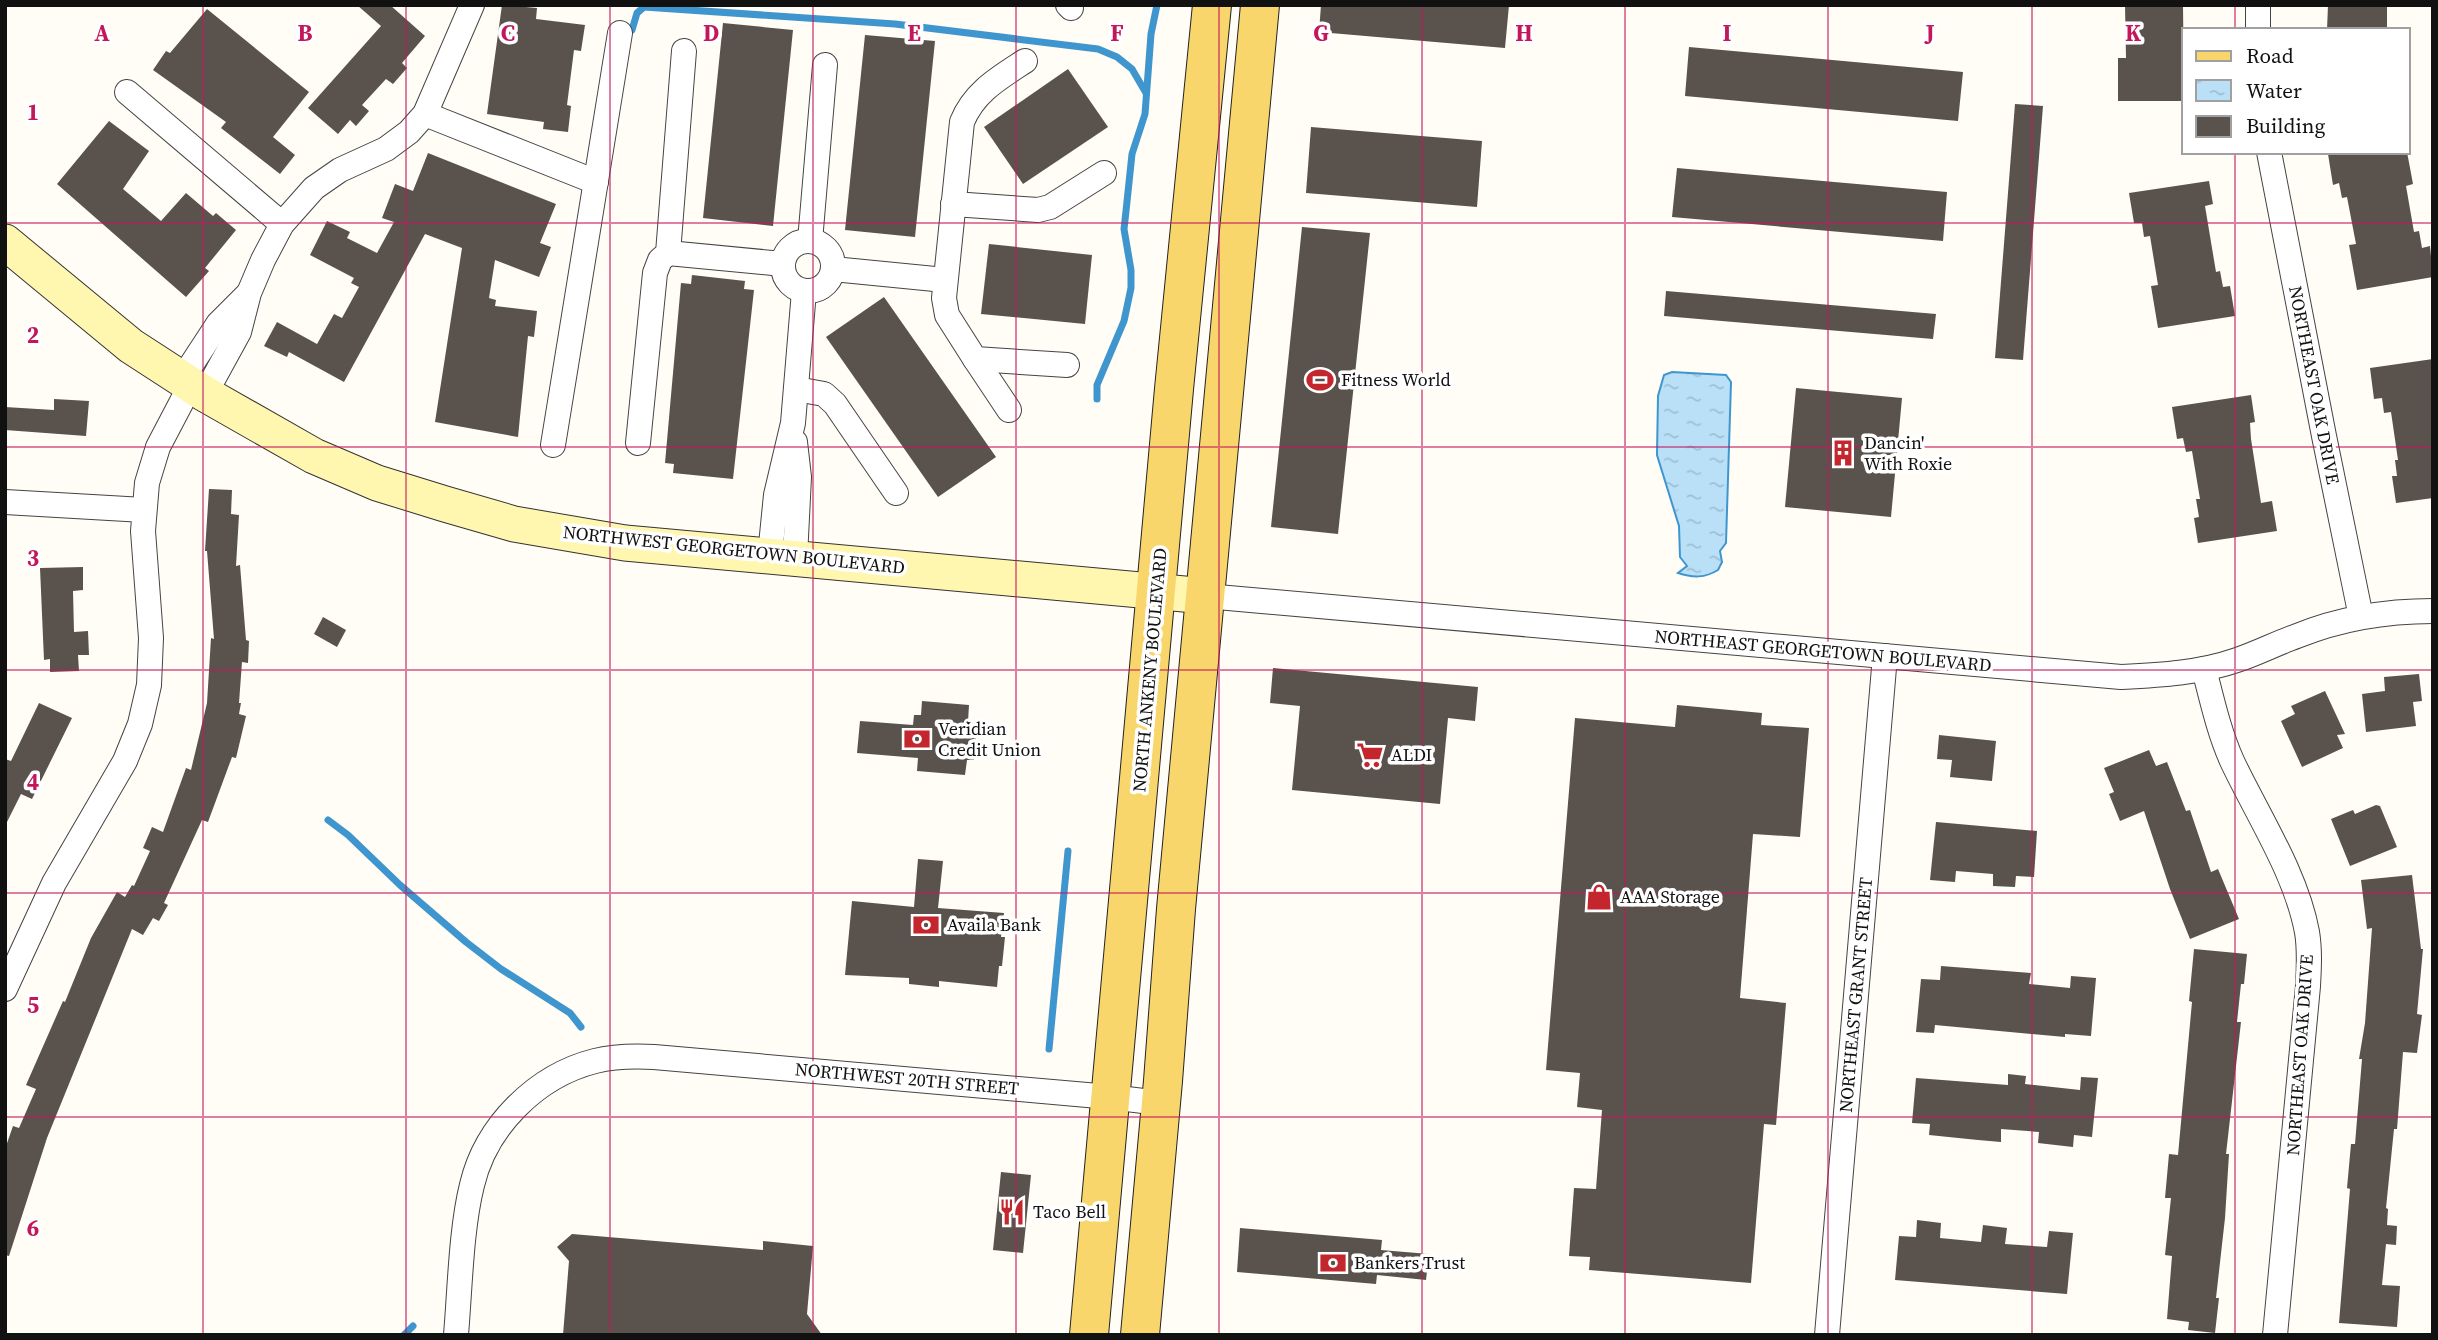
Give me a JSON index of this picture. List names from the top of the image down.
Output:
{
  "streets": {
    "main road": ["NORTH ANKENY BOULEVARD"],
    "street": [
      "NORTHEAST OAK DRIVE",
      "NORTHWEST GEORGETOWN BOULEVARD",
      "NORTHEAST GEORGETOWN BOULEVARD",
      "NORTHEAST GRANT STREET",
      "NORTHWEST 20TH STREET"
    ]
  },
  "crossings": [
    ["NORTHEAST OAK DRIVE", "NORTHEAST GEORGETOWN BOULEVARD"],
    ["NORTHWEST GEORGETOWN BOULEVARD", "NORTHEAST GEORGETOWN BOULEVARD"],
    ["NORTHWEST GEORGETOWN BOULEVARD", "NORTH ANKENY BOULEVARD"],
    ["NORTHEAST GEORGETOWN BOULEVARD", "NORTHEAST GRANT STREET"],
    ["NORTH ANKENY BOULEVARD", "NORTHWEST 20TH STREET"]
  ],
  "places": {
    "sports": ["Fitness World"],
    "building": ["Dancin' With Roxie"],
    "bank": ["Veridian Credit Union", "Availa Bank", "Bankers Trust"],
    "supermarket": ["ALDI"],
    "shop": ["AAA Storage"],
    "restaurant": ["Taco Bell"]
  },
  "legend": ["Road", "Water", "Building"],
  "grid": {
    "columns": [
      "A",
      "B",
      "C",
      "D",
      "E",
      "F",
      "G",
      "H",
      "I",
      "J",
      "K"
    ],
    "rows": [
      "1",
      "2",
      "3",
      "4",
      "5",
      "6"
    ]
  }
}
